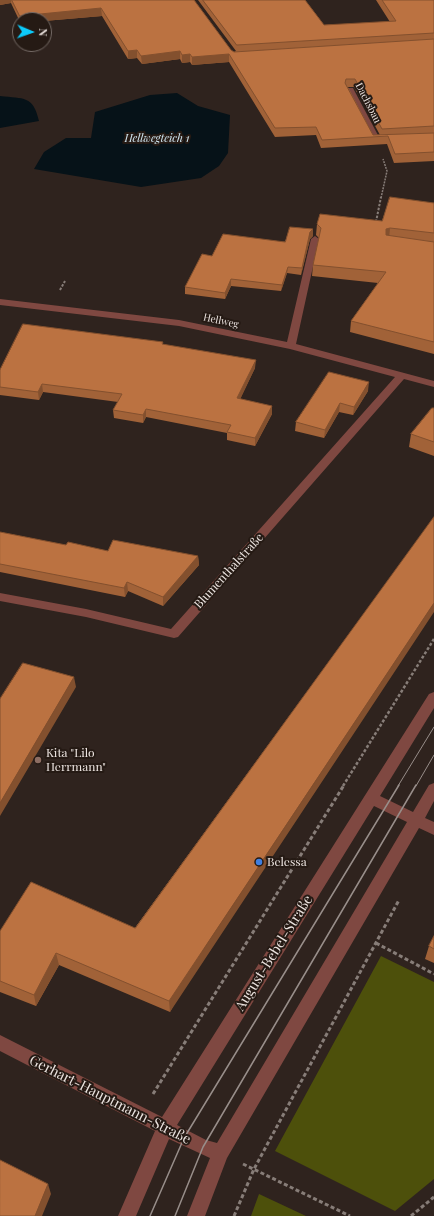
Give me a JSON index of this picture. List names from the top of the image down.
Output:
{
  "streets": {
    "street": [
      "Dachsbau",
      "Hellweg",
      "Blumenthalstraße",
      "August-Bebel-Straße",
      "Gerhart-Hauptmann-Straße"
    ]
  },
  "crossings": [
    ["Hellweg", "Blumenthalstraße"],
    ["August-Bebel-Straße", "Gerhart-Hauptmann-Straße"]
  ],
  "water": ["Hellwegteich 1"],
  "places": ["Kita \"Lilo Herrmann\"", "Belessa"],
  "north": "right"
}
